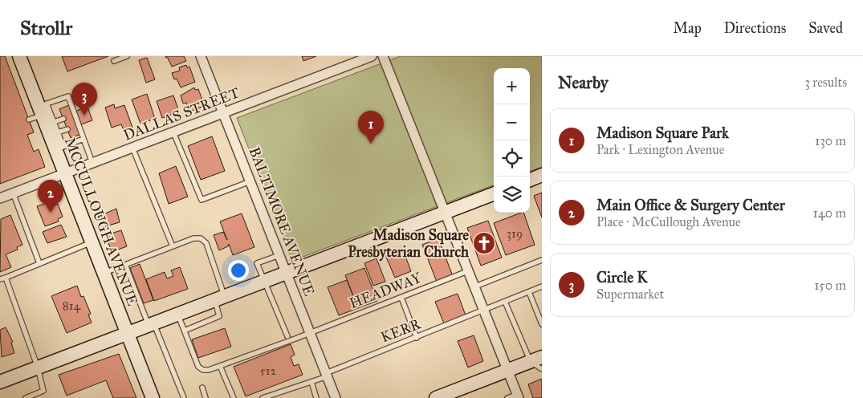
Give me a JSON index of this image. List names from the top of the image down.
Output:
{
  "streets": {
    "street": ["DALLAS STREET", "MCCULLOUGH AVENUE", "BALTIMORE AVENUE"],
    "lane": ["HEADWAY", "KERR"]
  },
  "crossings": [
    ["DALLAS STREET", "MCCULLOUGH AVENUE"],
    ["DALLAS STREET", "BALTIMORE AVENUE"],
    ["BALTIMORE AVENUE", "HEADWAY"],
    ["BALTIMORE AVENUE", "KERR"]
  ],
  "places": {
    "church": ["Madison Square Presbyterian Church"]
  },
  "house_numbers": ["319", "814", "512"],
  "page": {
    "header": "Strollr",
    "nav": ["Map", "Directions", "Saved"],
    "heading": ["Nearby", "3 results"],
    "map_buttons": ["+", "−"],
    "pins": ["3", "1", "2"],
    "list": [
      {
        "mark": "1",
        "name": "Madison Square Park",
        "note": "Park · Lexington Avenue",
        "value": "130 m"
      },
      {
        "mark": "2",
        "name": "Main Office & Surgery Center",
        "note": "Place · McCullough Avenue",
        "value": "140 m"
      },
      {
        "mark": "3",
        "name": "Circle K",
        "note": "Supermarket",
        "value": "150 m"
      }
    ]
  }
}
